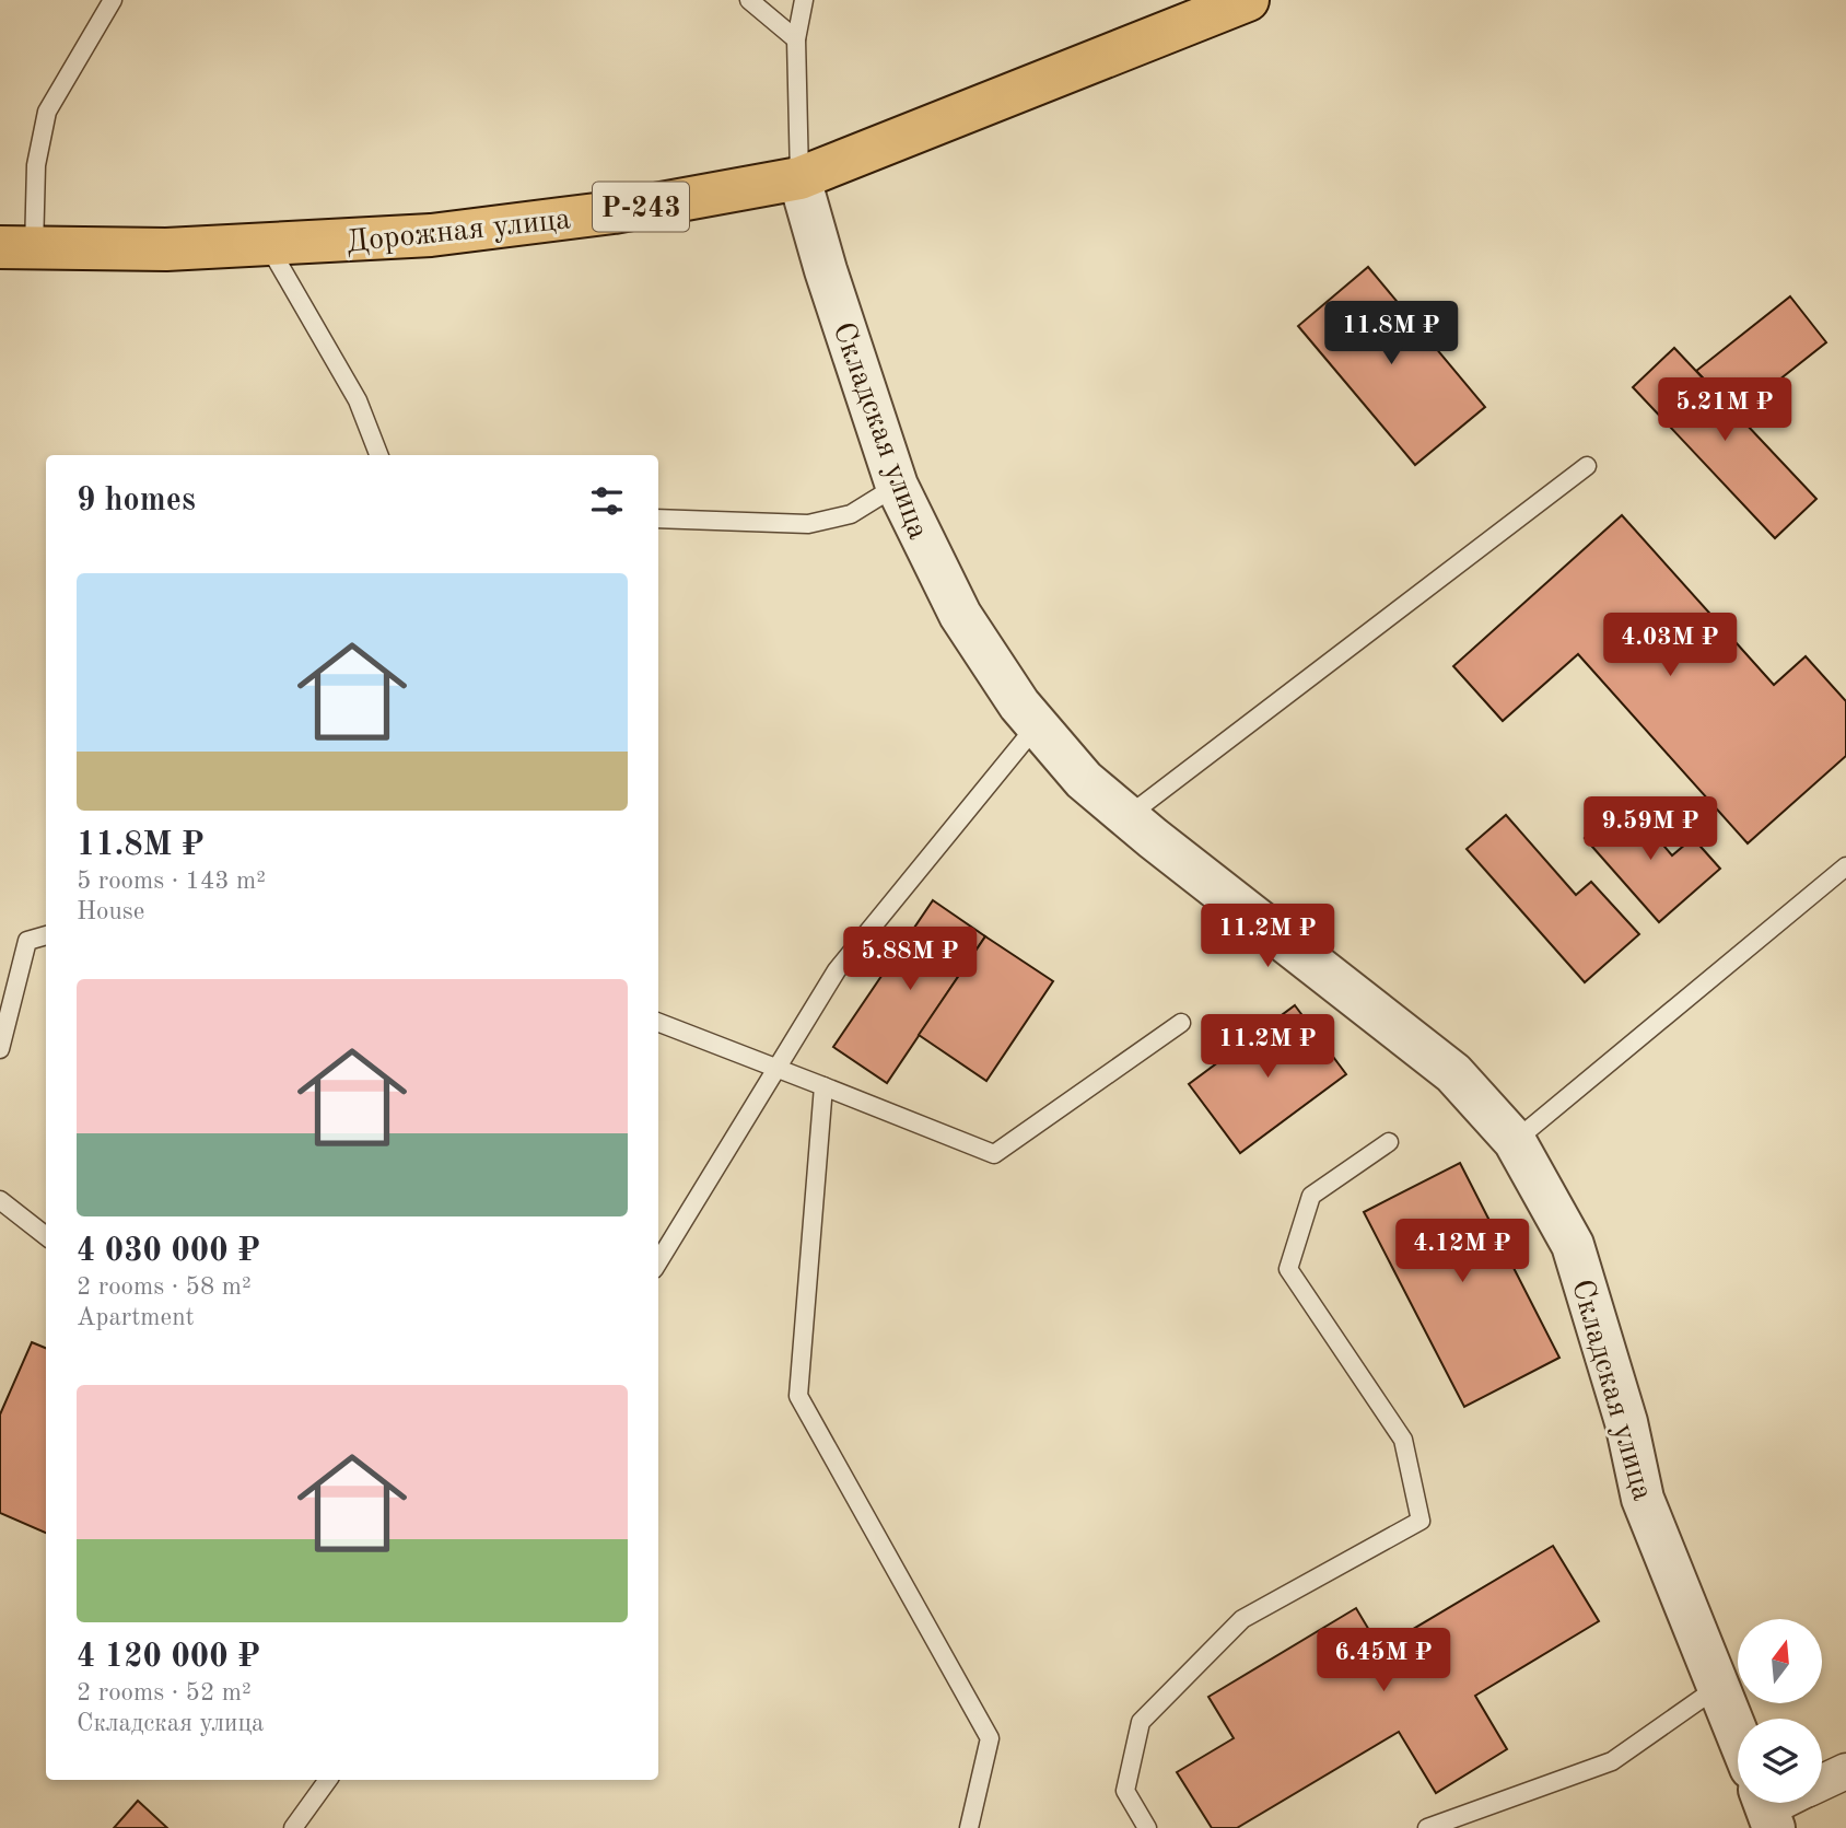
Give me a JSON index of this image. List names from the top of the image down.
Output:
{
  "streets": {
    "highway": ["Р-243", "Дорожная улица"],
    "street": ["Складская улица"]
  },
  "crossings": [
    ["Дорожная улица", "Складская улица"]
  ],
  "north": "top",
  "page": {
    "price": [
      "11.8M ₽",
      "5.21M ₽",
      "4.03M ₽",
      "9.59M ₽",
      "11.2M ₽",
      "5.88M ₽",
      "11.2M ₽",
      "4.12M ₽",
      "6.45M ₽"
    ],
    "heading": "9 homes",
    "list": [
      {
        "name": "11.8M ₽",
        "note": "5 rooms · 143 m² · House"
      },
      {
        "name": "4 030 000 ₽",
        "note": "2 rooms · 58 m² · Apartment"
      },
      {
        "name": "4 120 000 ₽",
        "note": "2 rooms · 52 m² · Складская улица"
      }
    ]
  }
}
